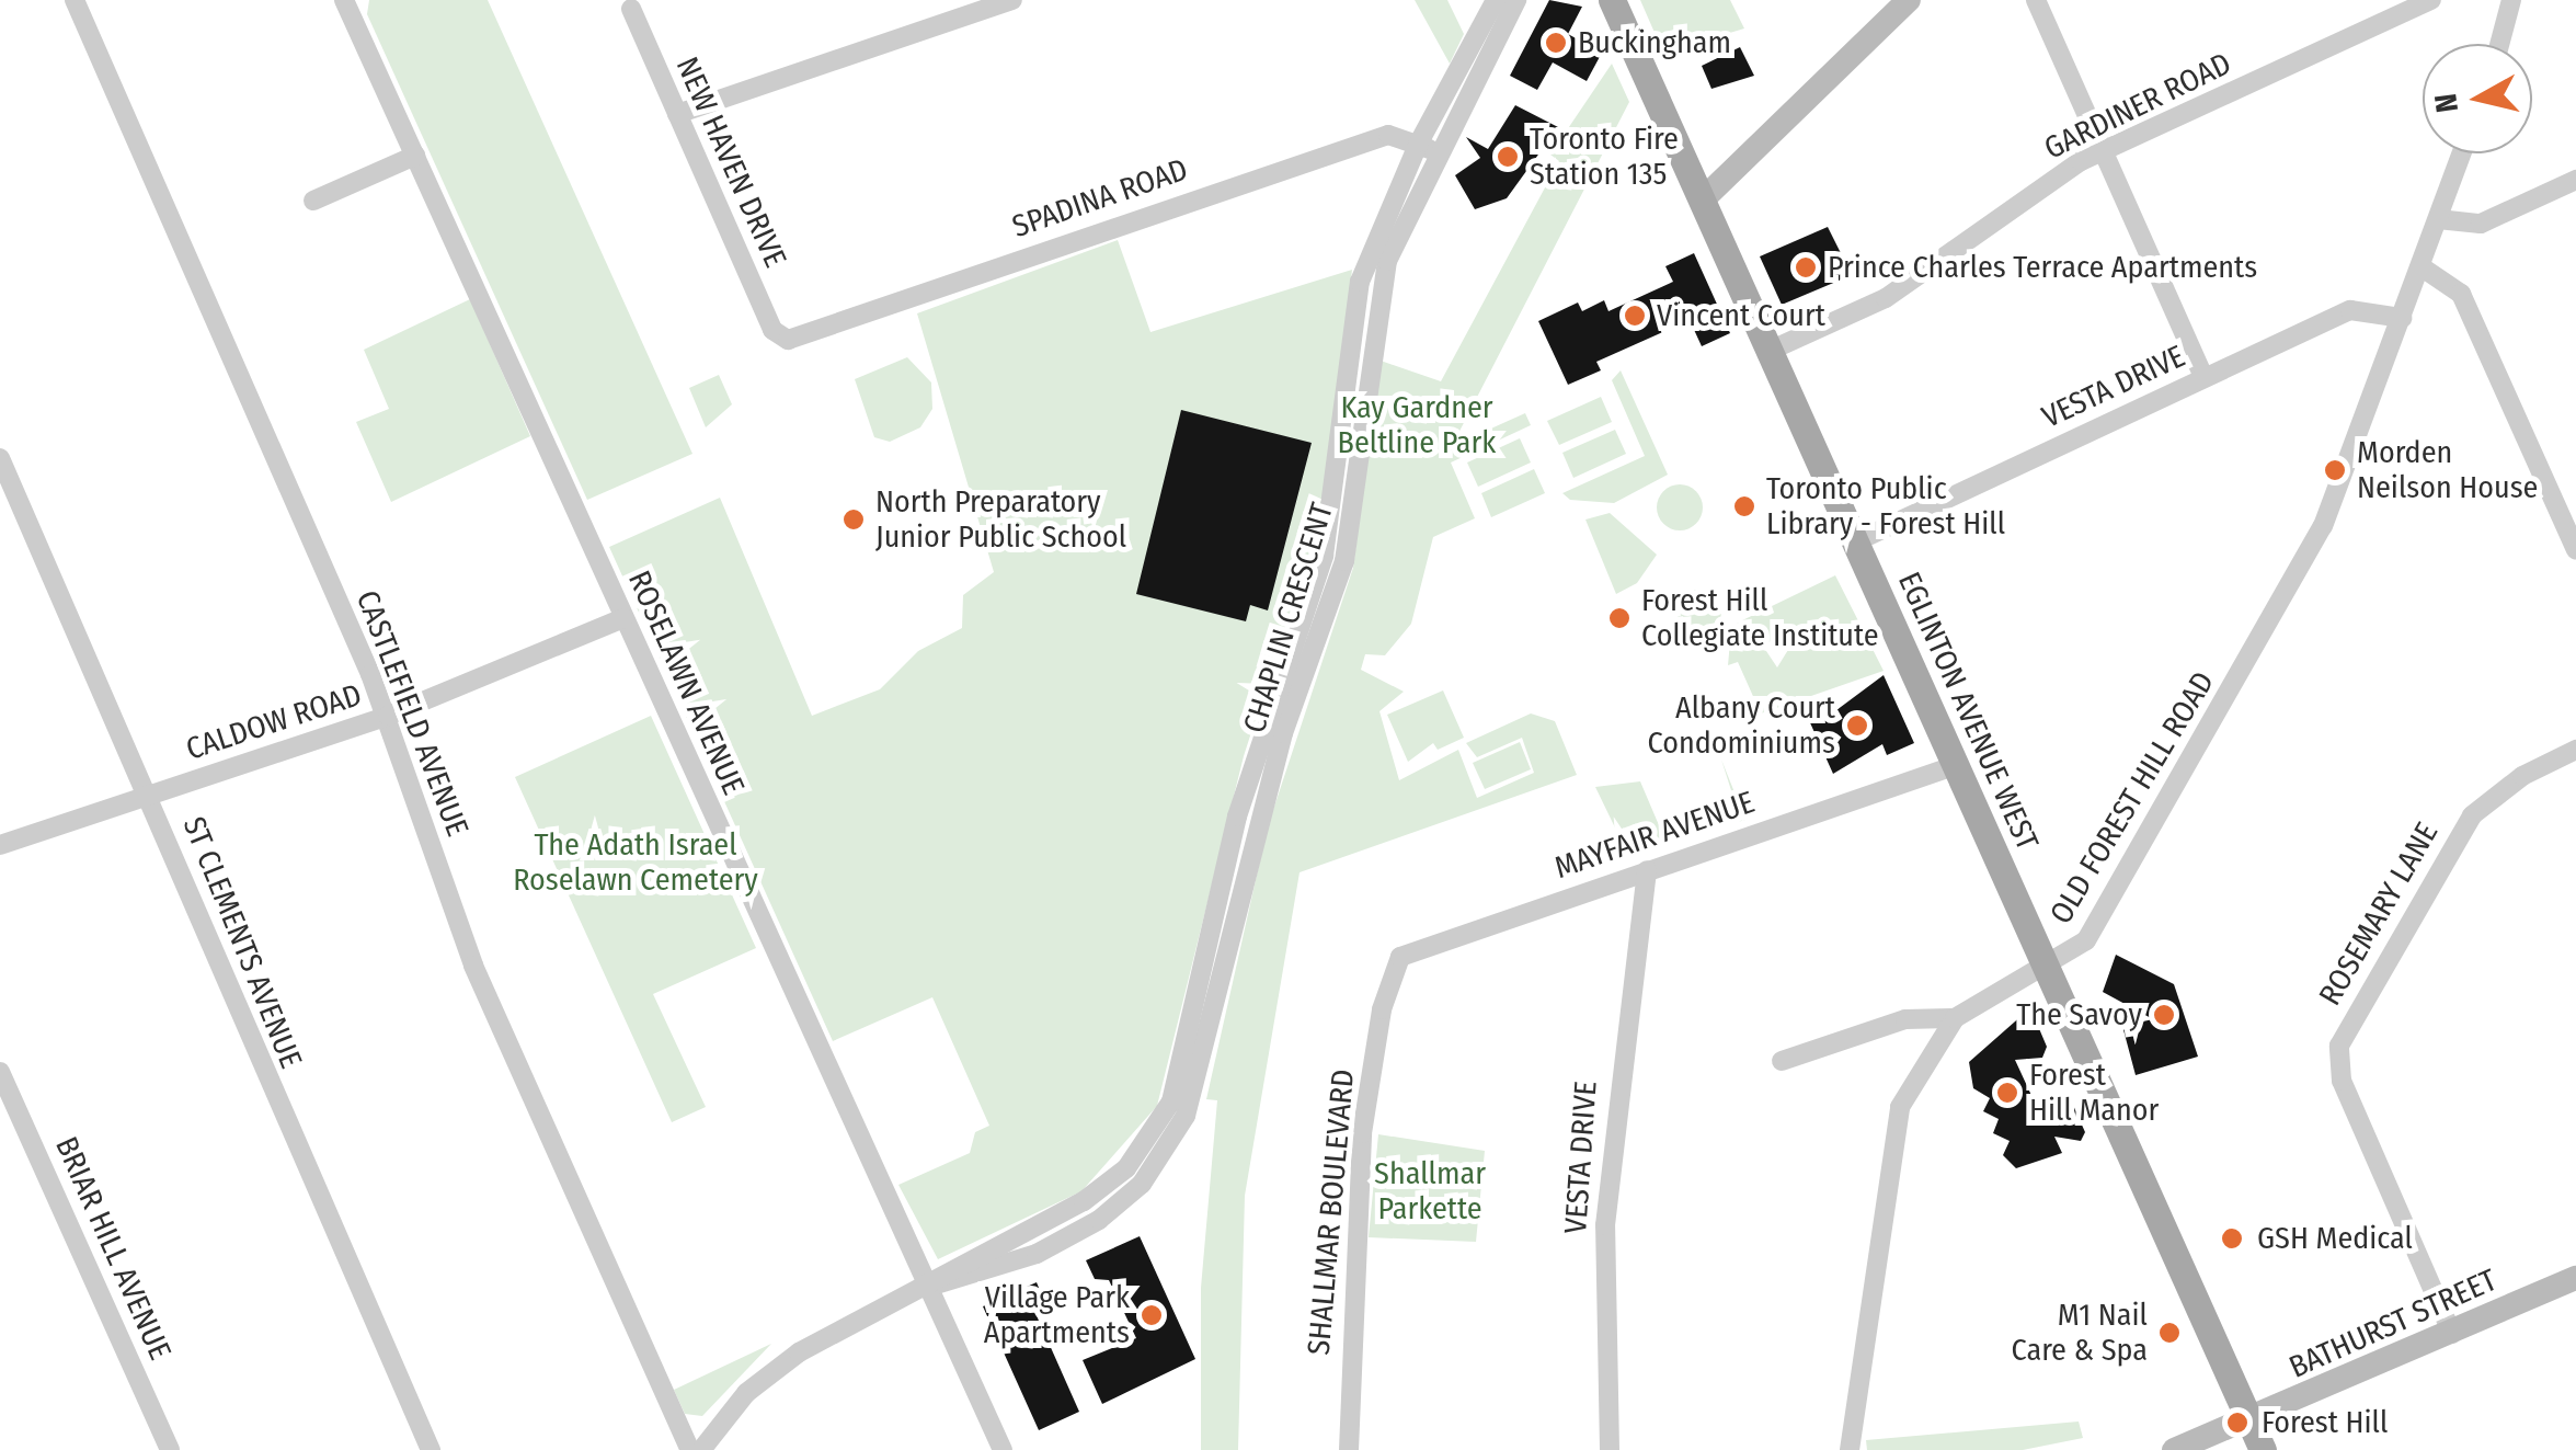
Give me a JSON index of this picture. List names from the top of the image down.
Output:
{
  "streets": {
    "main road": ["EGLINTON AVENUE WEST", "BATHURST STREET"],
    "street": [
      "GARDINER ROAD",
      "NEW HAVEN DRIVE",
      "SPADINA ROAD",
      "VESTA DRIVE",
      "CHAPLIN CRESCENT",
      "ROSELAWN AVENUE",
      "CASTLEFIELD AVENUE",
      "CALDOW ROAD",
      "OLD FOREST HILL ROAD",
      "MAYFAIR AVENUE",
      "ROSEMARY LANE",
      "ST CLEMENTS AVENUE",
      "SHALLMAR BOULEVARD",
      "BRIAR HILL AVENUE"
    ]
  },
  "crossings": [
    ["GARDINER ROAD", "EGLINTON AVENUE WEST"],
    ["NEW HAVEN DRIVE", "SPADINA ROAD"],
    ["SPADINA ROAD", "CHAPLIN CRESCENT"],
    ["VESTA DRIVE", "EGLINTON AVENUE WEST"],
    ["VESTA DRIVE", "OLD FOREST HILL ROAD"],
    ["VESTA DRIVE", "MAYFAIR AVENUE"],
    ["CHAPLIN CRESCENT", "ROSELAWN AVENUE"],
    ["ROSELAWN AVENUE", "CALDOW ROAD"],
    ["EGLINTON AVENUE WEST", "OLD FOREST HILL ROAD"],
    ["EGLINTON AVENUE WEST", "MAYFAIR AVENUE"],
    ["EGLINTON AVENUE WEST", "BATHURST STREET"],
    ["CASTLEFIELD AVENUE", "CALDOW ROAD"],
    ["CALDOW ROAD", "ST CLEMENTS AVENUE"],
    ["MAYFAIR AVENUE", "SHALLMAR BOULEVARD"],
    ["ROSEMARY LANE", "BATHURST STREET"]
  ],
  "parks": ["Kay Gardner Beltline Park", "The Adath Israel Roselawn Cemetery", "Shallmar Parkette"],
  "places": [
    "Buckingham",
    "Toronto Fire Station 135",
    "Prince Charles Terrace Apartments",
    "Vincent Court",
    "Morden Neilson House",
    "Toronto Public Library - Forest Hill",
    "North Preparatory Junior Public School",
    "Forest Hill Collegiate Institute",
    "Albany Court Condominiums",
    "The Savoy",
    "Forest Hill Manor",
    "GSH Medical",
    "Village Park Apartments",
    "M1 Nail Care & Spa",
    "Forest Hill"
  ],
  "north": "left"
}
